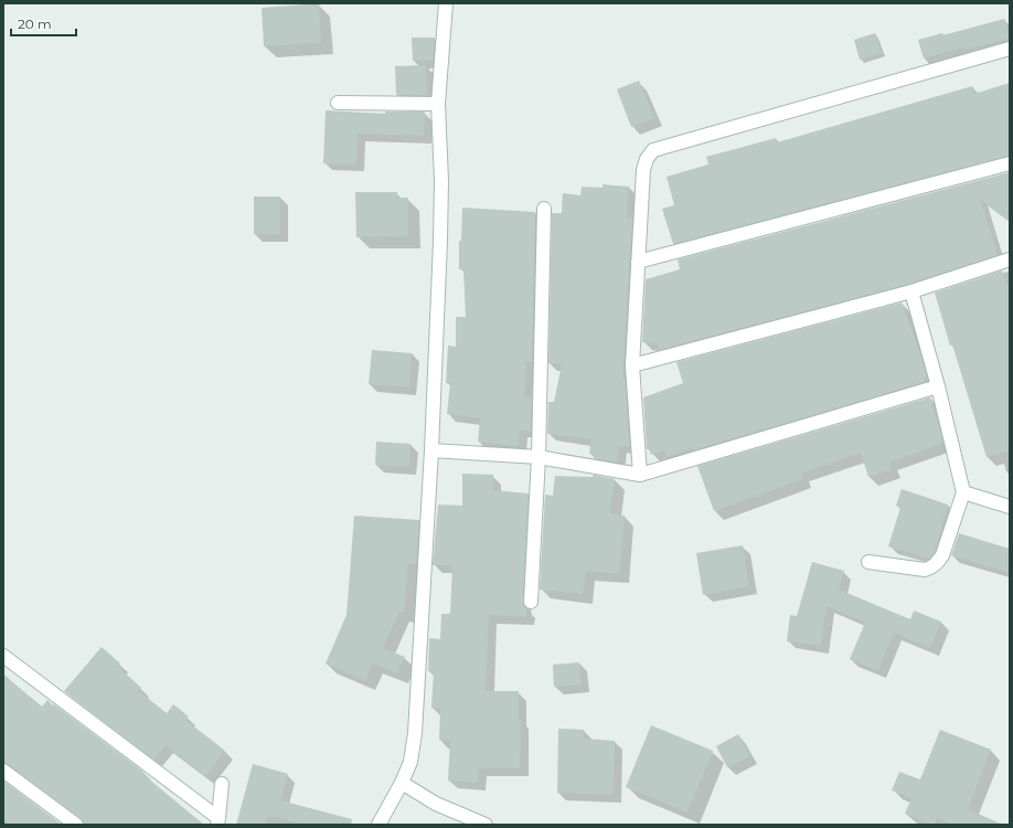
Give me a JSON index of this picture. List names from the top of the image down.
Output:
{
  "scale_bar": "20 m"
}
